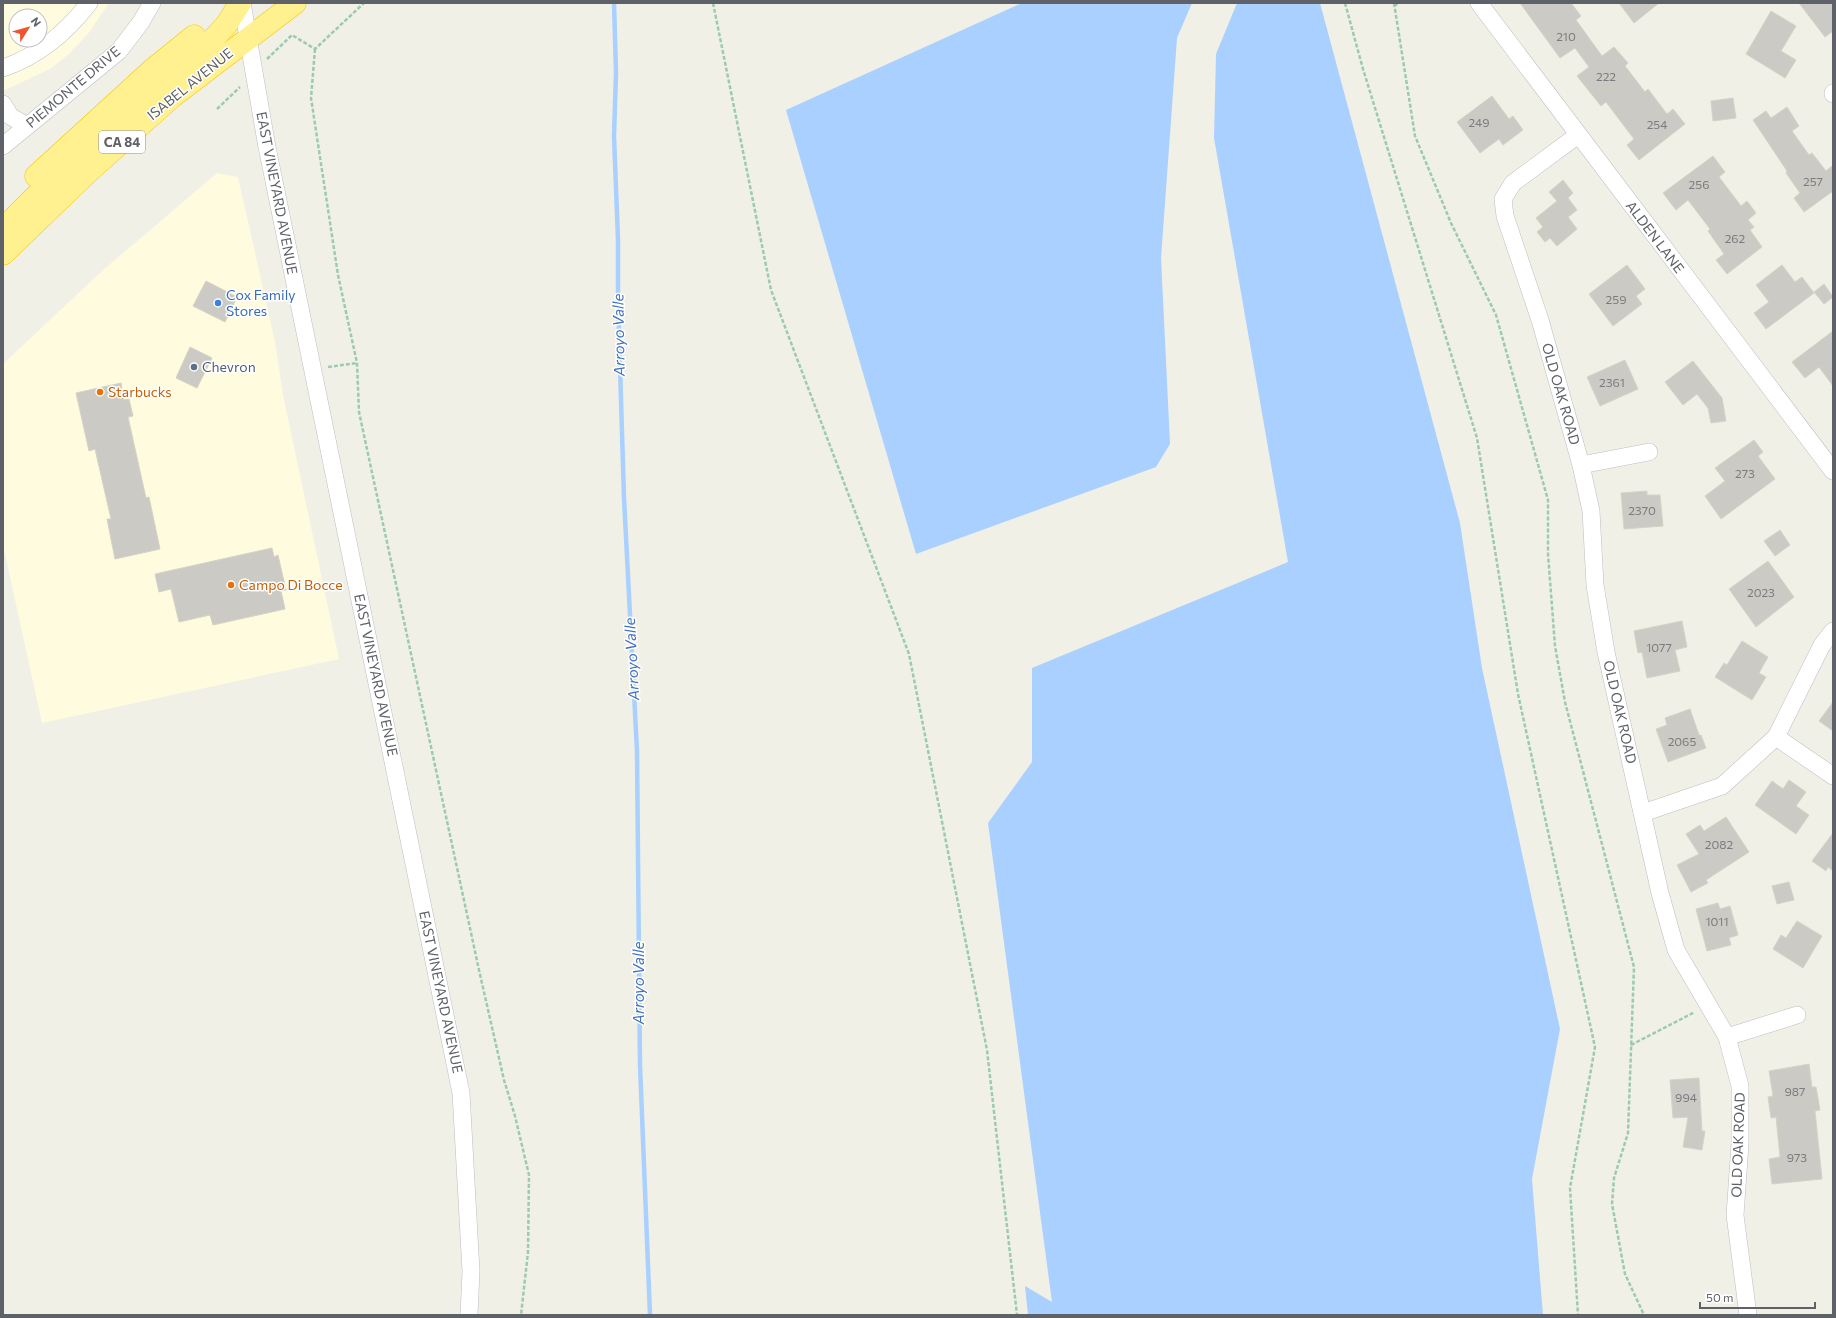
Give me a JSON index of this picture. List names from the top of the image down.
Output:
{
  "streets": {
    "highway": ["ISABEL AVENUE", "CA 84"],
    "street": [
      "PIEMONTE DRIVE",
      "EAST VINEYARD AVENUE",
      "ALDEN LANE",
      "OLD OAK ROAD"
    ]
  },
  "crossings": [
    ["ISABEL AVENUE", "EAST VINEYARD AVENUE"],
    ["CA 84", "EAST VINEYARD AVENUE"],
    ["ALDEN LANE", "OLD OAK ROAD"]
  ],
  "water": ["Arroyo Valle"],
  "places": [
    "Cox Family Stores",
    "Chevron",
    "Starbucks",
    "Campo Di Bocce"
  ],
  "house_numbers": [
    "210",
    "222",
    "249",
    "254",
    "257",
    "256",
    "262",
    "259",
    "2361",
    "273",
    "2370",
    "2023",
    "1077",
    "2065",
    "2082",
    "1011",
    "987",
    "994",
    "973"
  ],
  "scale_bar": "50 m",
  "north": "top right"
}
